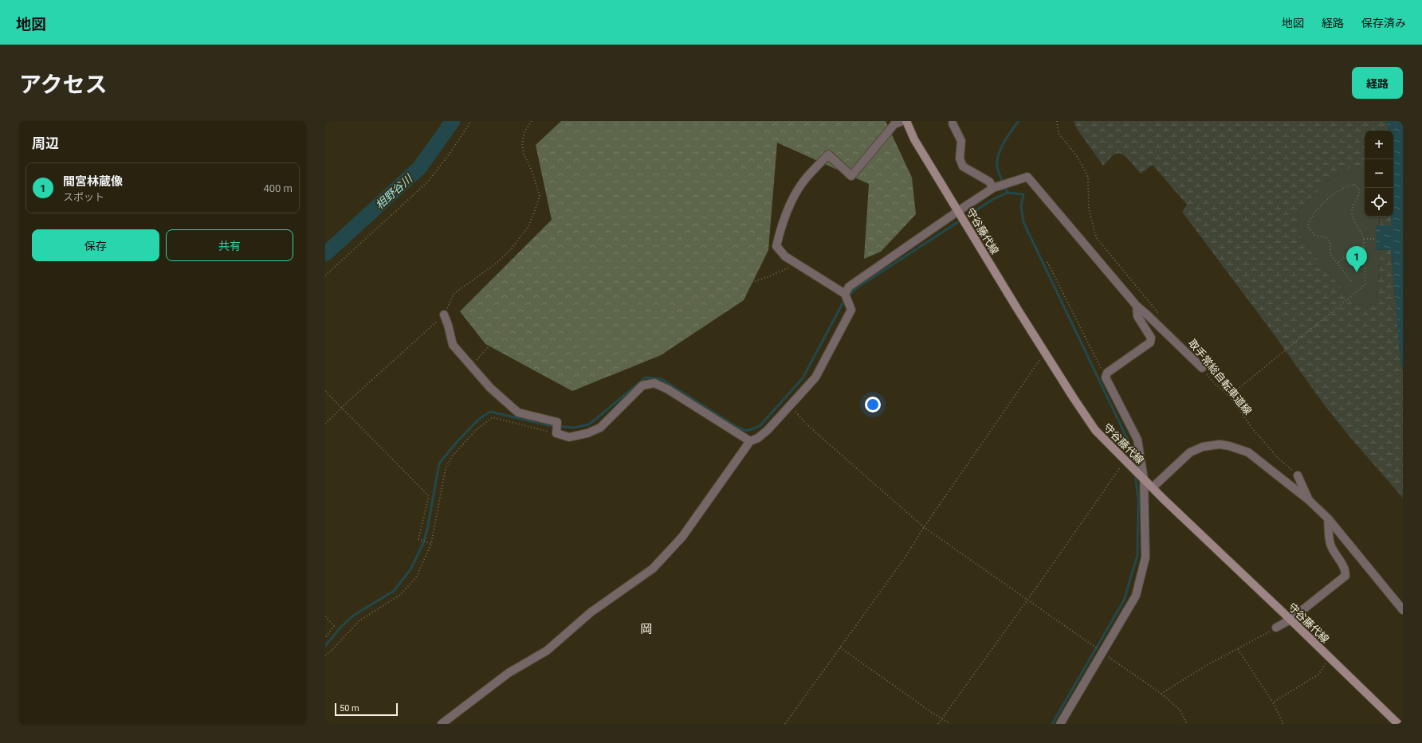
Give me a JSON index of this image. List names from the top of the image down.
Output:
{
  "streets": {
    "main road": ["守谷藤代線"],
    "path": ["取手常総自転車道線"]
  },
  "districts": ["岡"],
  "water": ["相野谷川"],
  "scale_bar": "50 m",
  "page": {
    "header": "地図",
    "nav": ["地図", "経路", "保存済み"],
    "title": "アクセス",
    "buttons": [
      "経路",
      ["保存", "共有"]
    ],
    "heading": "周辺",
    "map_buttons": ["+", "−"],
    "list": [
      {
        "mark": "1",
        "name": "間宮林蔵像",
        "note": "スポット",
        "value": "400 m"
      }
    ],
    "pins": "1",
    "scale": "50 m"
  }
}
